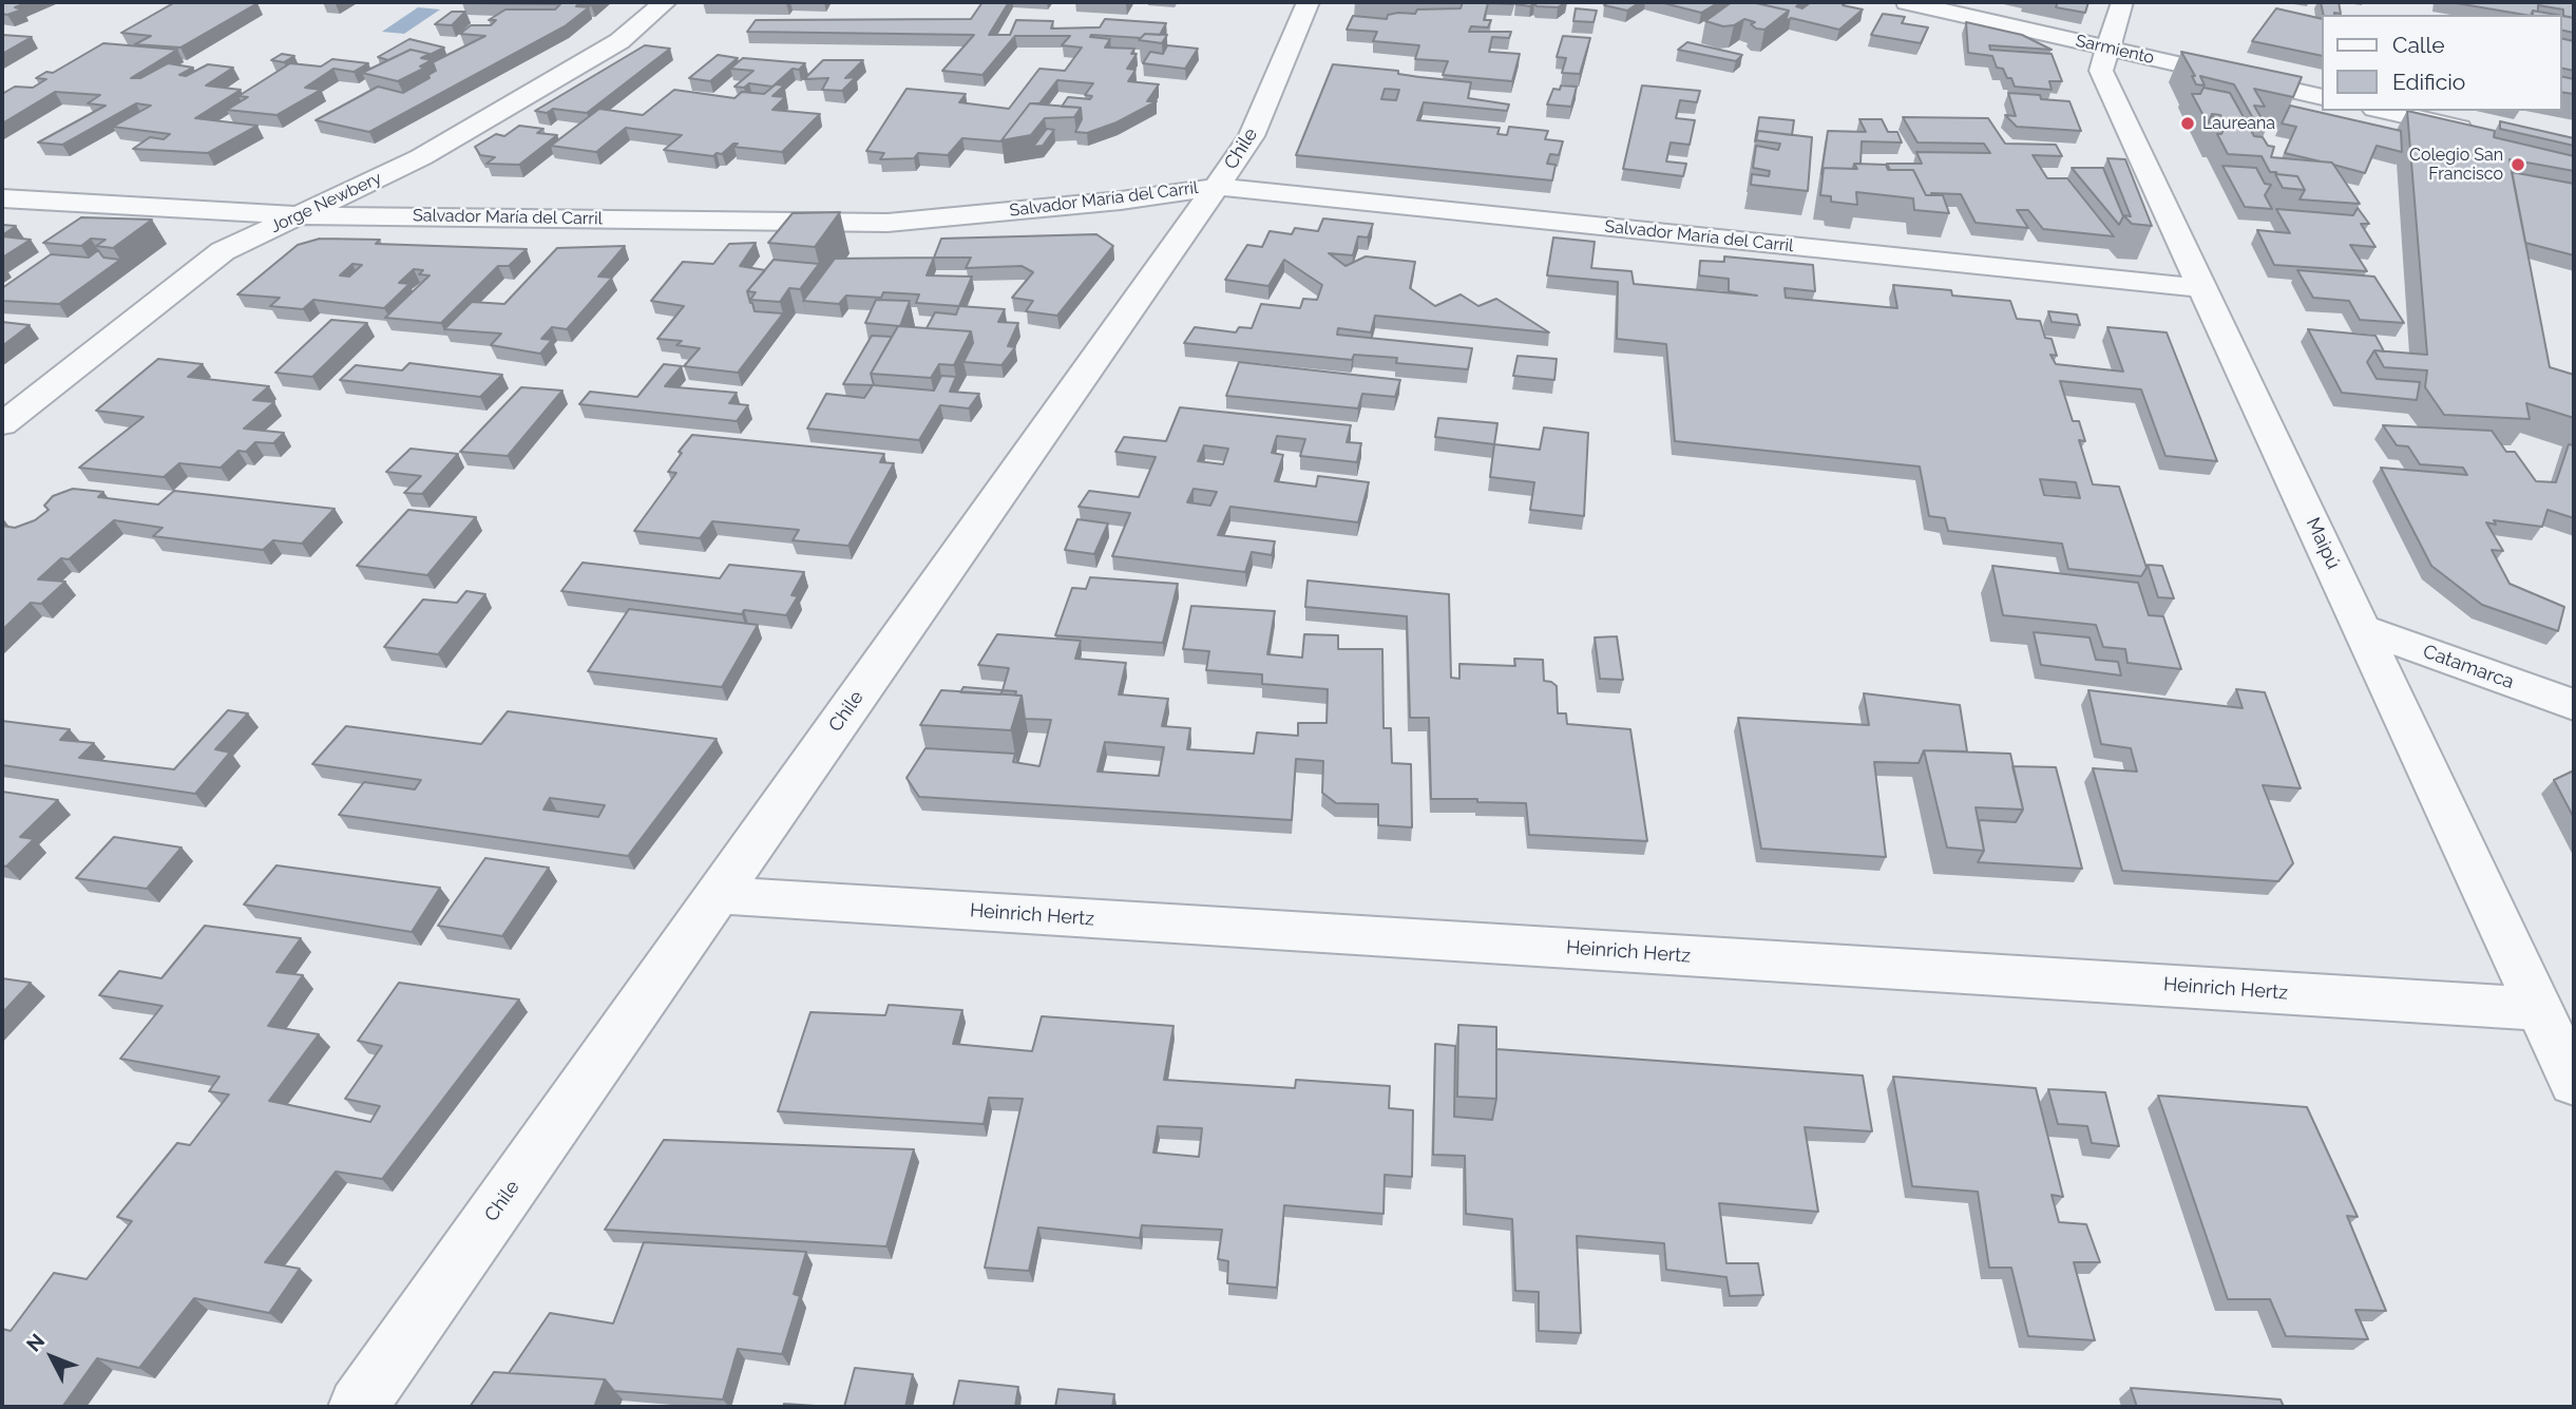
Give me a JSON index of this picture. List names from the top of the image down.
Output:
{
  "streets": {
    "street": [
      "Sarmiento",
      "Chile",
      "Salvador María del Carril",
      "Jorge Newbery",
      "Maipú",
      "Catamarca",
      "Heinrich Hertz"
    ]
  },
  "crossings": [
    ["Sarmiento", "Maipú"],
    ["Chile", "Salvador María del Carril"],
    ["Chile", "Heinrich Hertz"],
    ["Salvador María del Carril", "Jorge Newbery"],
    ["Salvador María del Carril", "Maipú"],
    ["Maipú", "Catamarca"],
    ["Maipú", "Heinrich Hertz"]
  ],
  "places": ["Laureana", "Colegio San Francisco"],
  "legend": ["Calle", "Edificio"],
  "north": "top left"
}
